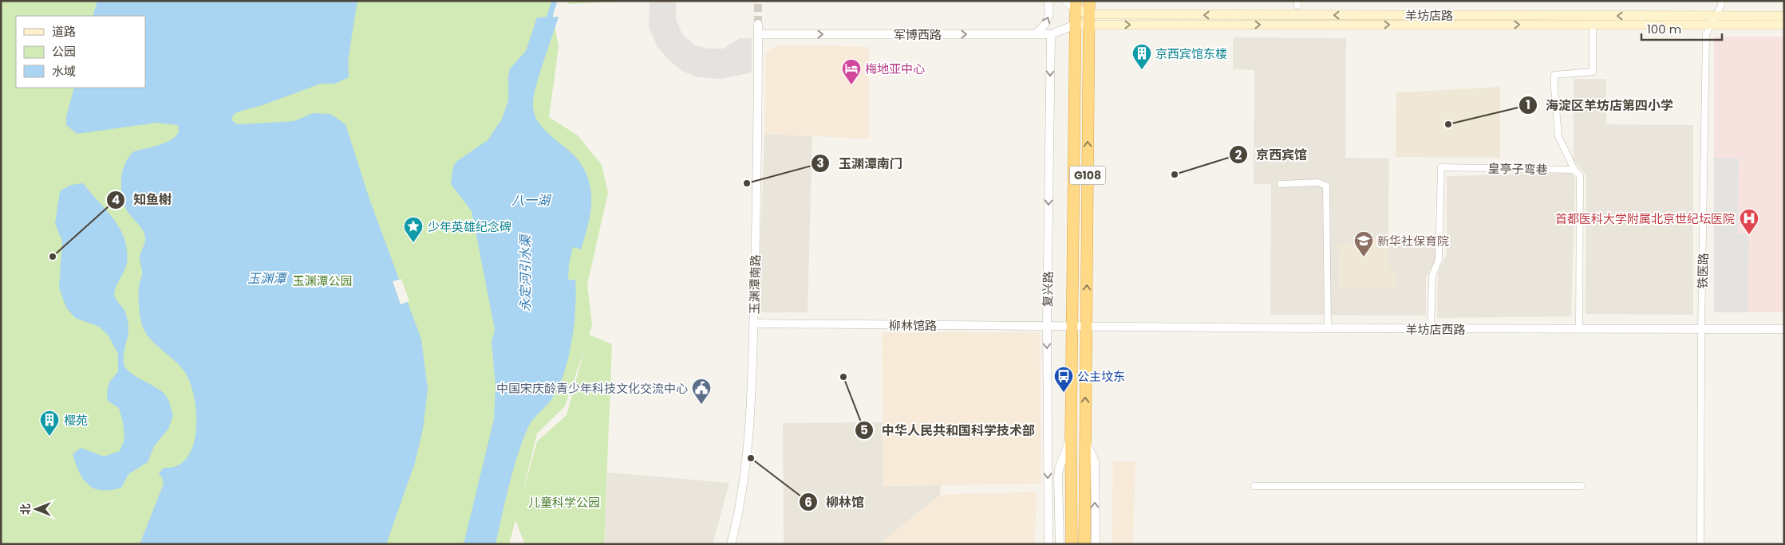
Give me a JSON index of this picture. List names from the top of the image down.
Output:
{
  "streets": {
    "highway": ["G108", "复兴路"],
    "main road": ["羊坊店路"],
    "street": [
      "军博西路",
      "皇亭子弯巷",
      "铁医路",
      "玉渊潭南路",
      "柳林馆路",
      "羊坊店西路"
    ]
  },
  "crossings": [
    ["羊坊店路", "G108"],
    ["羊坊店路", "铁医路"],
    ["羊坊店路", "复兴路"],
    ["军博西路", "玉渊潭南路"],
    ["军博西路", "复兴路"],
    ["皇亭子弯巷", "羊坊店西路"],
    ["G108", "柳林馆路"],
    ["G108", "羊坊店西路"],
    ["铁医路", "羊坊店西路"],
    ["玉渊潭南路", "柳林馆路"],
    ["复兴路", "柳林馆路"],
    ["柳林馆路", "羊坊店西路"]
  ],
  "one_way": ["军博西路"],
  "water": ["八一湖", "永定河引水渠", "玉渊潭"],
  "parks": ["玉渊潭公园", "儿童科学公园"],
  "places": {
    "building": ["京西宾馆东楼", "樱苑"],
    "hotel": ["梅地亚中心"],
    "other": [
      "海淀区羊坊店第四小学",
      "京西宾馆",
      "玉渊潭南门",
      "知鱼榭",
      "中华人民共和国科学技术部",
      "柳林馆"
    ],
    "hospital": ["首都医科大学附属北京世纪坛医院"],
    "place": ["少年英雄纪念碑"],
    "school or university": ["新华社保育院"],
    "bus stop": ["公主坟东"],
    "public building": ["中国宋庆龄青少年科技文化交流中心"]
  },
  "legend": ["道路", "公园", "水域"],
  "scale_bar": "100 m",
  "north": "left"
}
